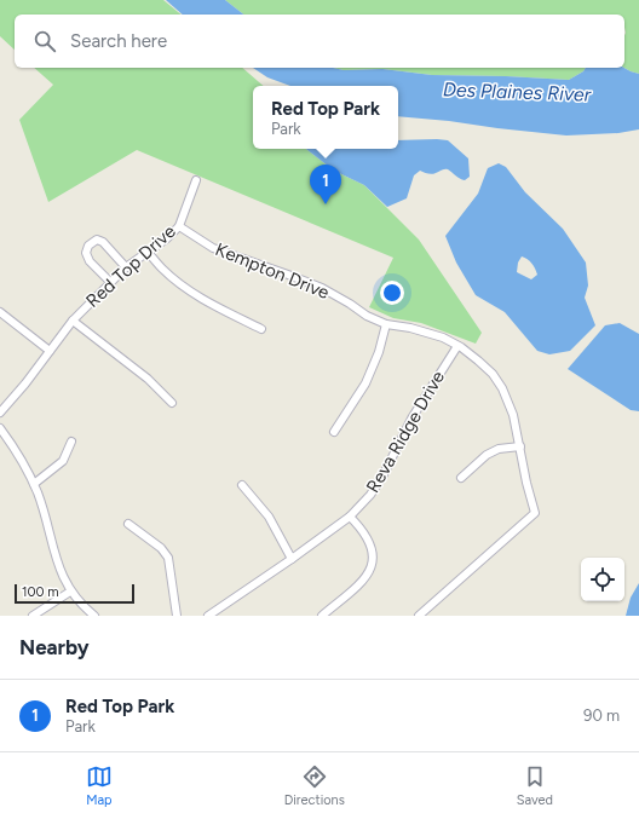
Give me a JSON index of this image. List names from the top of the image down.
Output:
{
  "streets": {
    "street": ["Red Top Drive", "Kempton Drive", "Reva Ridge Drive"]
  },
  "crossings": [
    ["Red Top Drive", "Kempton Drive"],
    ["Kempton Drive", "Reva Ridge Drive"]
  ],
  "water": ["Des Plaines River"],
  "scale_bar": "100 m",
  "page": {
    "search": "Search here",
    "popup": ["Red Top Park", "Park"],
    "pins": "1",
    "scale": "100 m",
    "heading": "Nearby",
    "list": [
      {
        "mark": "1",
        "name": "Red Top Park",
        "note": "Park",
        "value": "90 m"
      }
    ],
    "nav": ["Map", "Directions", "Saved"]
  }
}
